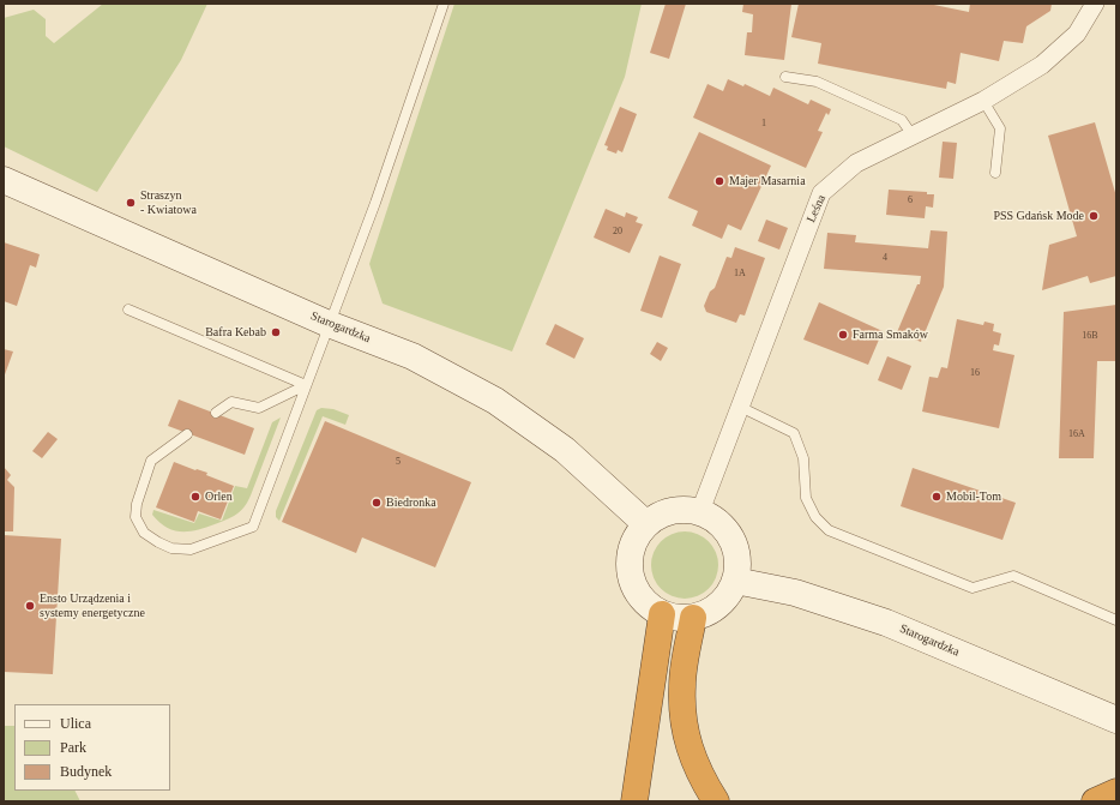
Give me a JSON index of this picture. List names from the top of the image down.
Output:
{
  "streets": {
    "main road": ["Starogardzka"],
    "street": ["Leśna"]
  },
  "crossings": [
    ["Leśna", "Starogardzka"]
  ],
  "places": [
    "Majer Masarnia",
    "Straszyn - Kwiatowa",
    "PSS Gdańsk Mode",
    "Bafra Kebab",
    "Farma Smaków",
    "Orlen",
    "Mobil-Tom",
    "Biedronka",
    "Ensto Urządzenia i systemy energetyczne"
  ],
  "house_numbers": [
    "1",
    "6",
    "20",
    "4",
    "1A",
    "16B",
    "16",
    "16A",
    "5"
  ],
  "legend": ["Ulica", "Park", "Budynek"]
}
